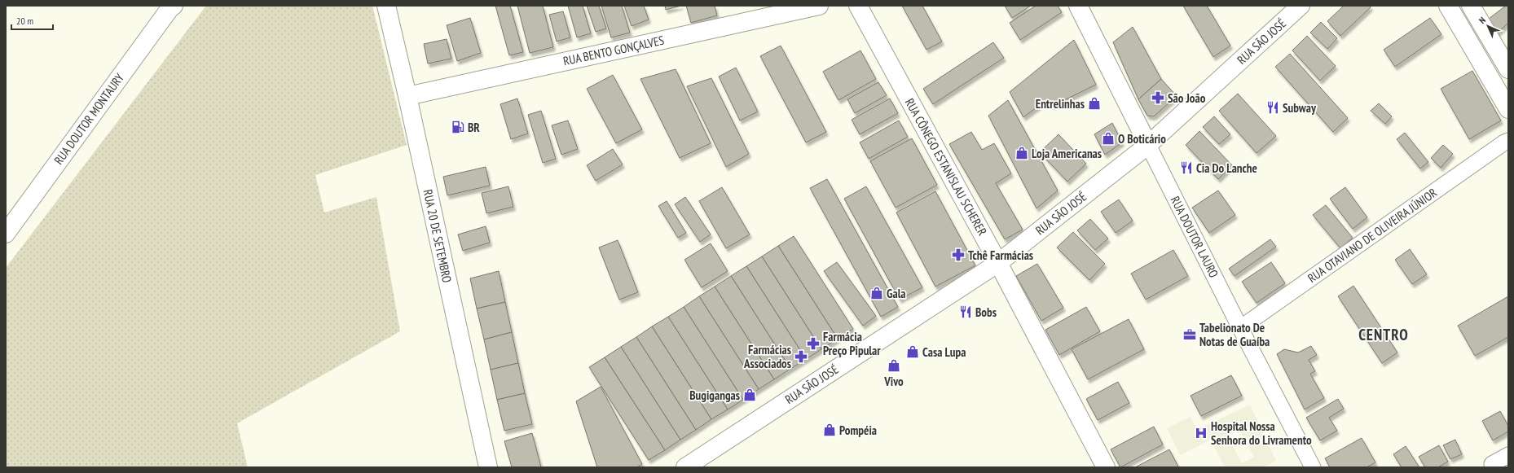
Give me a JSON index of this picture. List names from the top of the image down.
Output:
{
  "streets": {
    "street": [
      "RUA SÃO JOSÉ",
      "RUA BENTO GONÇALVES",
      "RUA DOUTOR MONTAURY",
      "RUA CÔNEGO ESTANISLAU SCHERER",
      "RUA OTAVIANO DE OLIVEIRA JÚNIOR",
      "RUA 20 DE SETEMBRO",
      "RUA DOUTOR LAURO"
    ]
  },
  "crossings": [
    ["RUA SÃO JOSÉ", "RUA CÔNEGO ESTANISLAU SCHERER"],
    ["RUA SÃO JOSÉ", "RUA DOUTOR LAURO"],
    ["RUA BENTO GONÇALVES", "RUA 20 DE SETEMBRO"],
    ["RUA OTAVIANO DE OLIVEIRA JÚNIOR", "RUA DOUTOR LAURO"]
  ],
  "districts": ["CENTRO"],
  "places": {
    "pharmacy": [
      "São João",
      "Tchê Farmácias",
      "Farmácia Preço Pipular",
      "Farmácias Associados"
    ],
    "shop": [
      "Entrelinhas",
      "O Boticário",
      "Loja Americanas",
      "Gala",
      "Casa Lupa",
      "Vivo",
      "Bugigangas",
      "Pompéia"
    ],
    "restaurant": ["Subway", "Cia Do Lanche", "Bobs"],
    "fuel station": ["BR"],
    "office": ["Tabelionato De Notas de Guaíba"],
    "hospital": ["Hospital Nossa Senhora do Livramento"]
  },
  "scale_bar": "20 m",
  "north": "top left"
}
